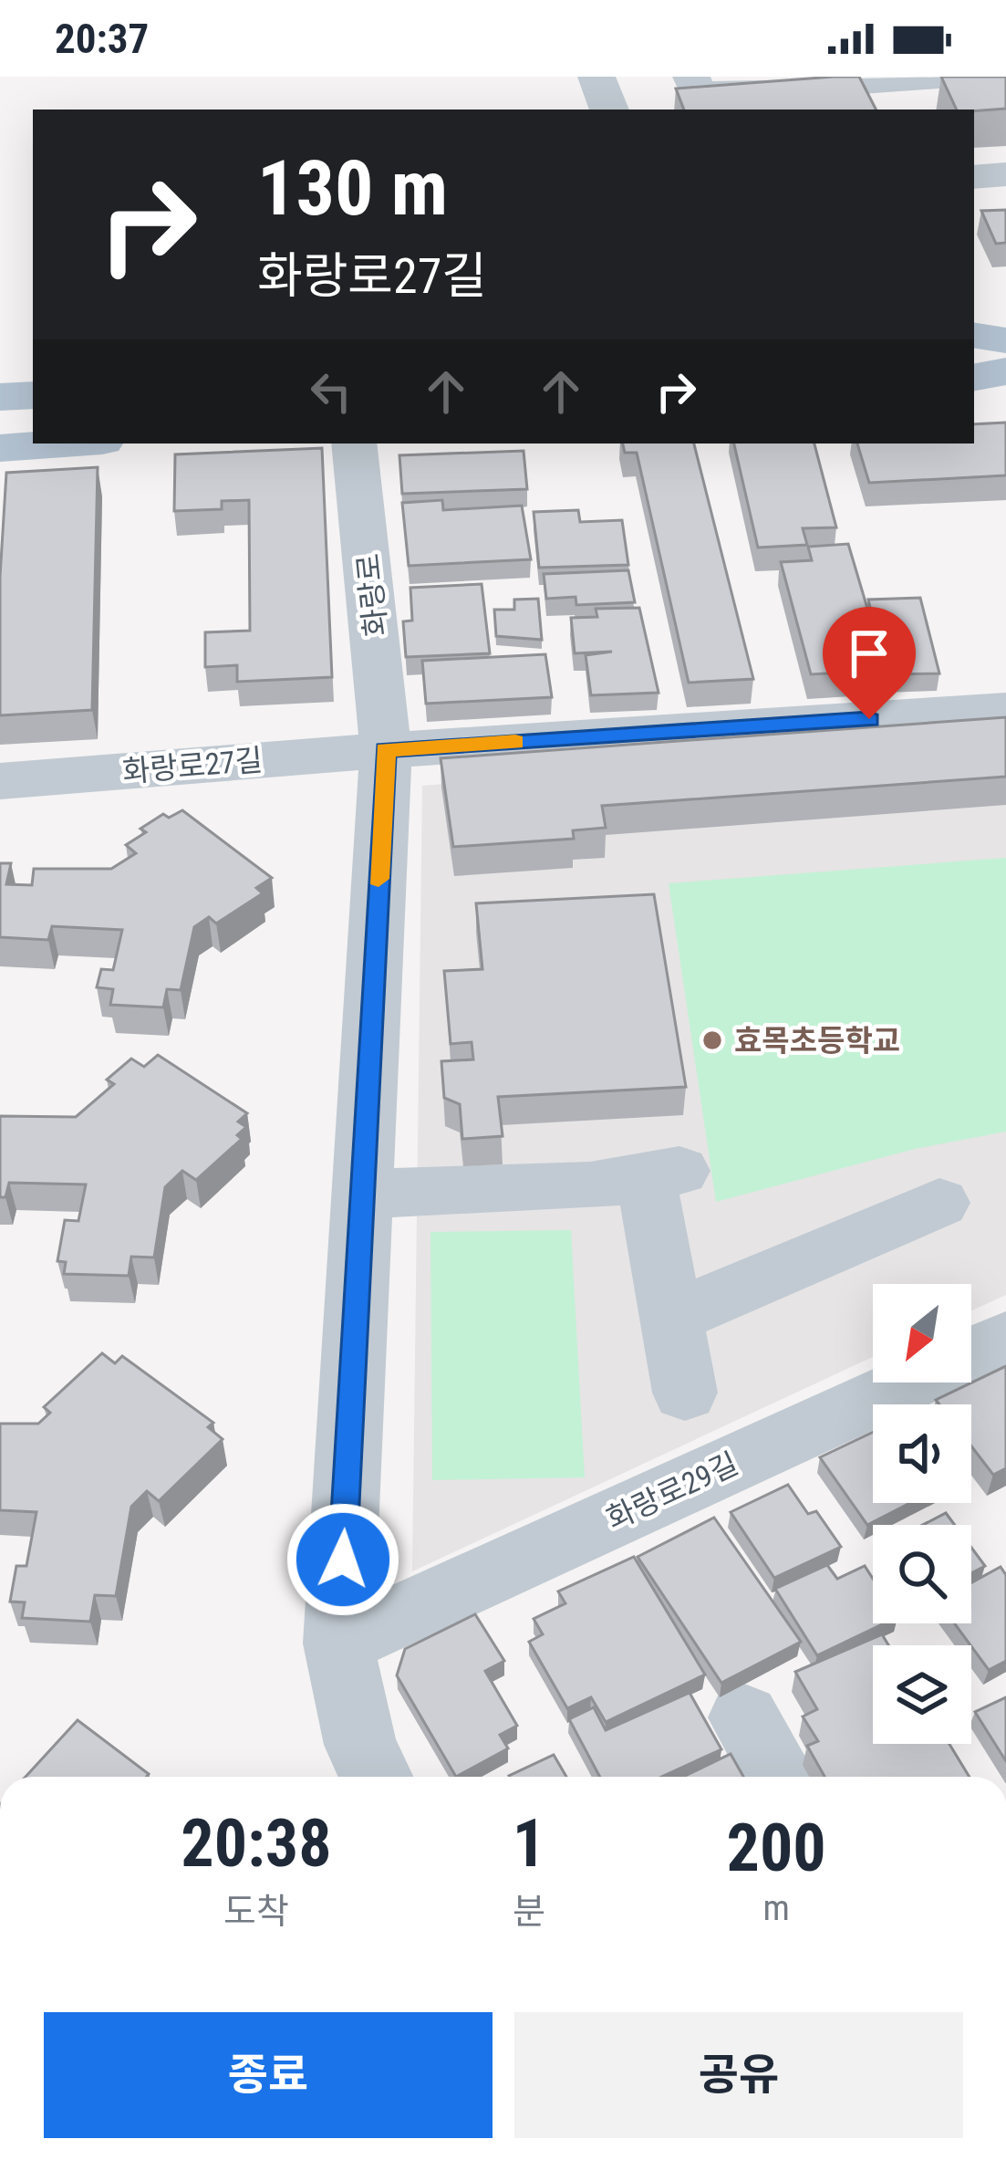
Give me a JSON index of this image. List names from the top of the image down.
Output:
{
  "streets": {
    "street": ["화랑로", "화랑로27길", "화랑로29길"]
  },
  "crossings": [
    ["화랑로", "화랑로27길"]
  ],
  "places": ["효목초등학교"],
  "north": "bottom left",
  "page": {
    "status": "20:37",
    "turn": ["130 m", "화랑로27길"],
    "eta": [
      "20:38",
      "도착",
      "1",
      "분",
      "200",
      "m"
    ],
    "buttons": ["종료", "공유"]
  }
}
